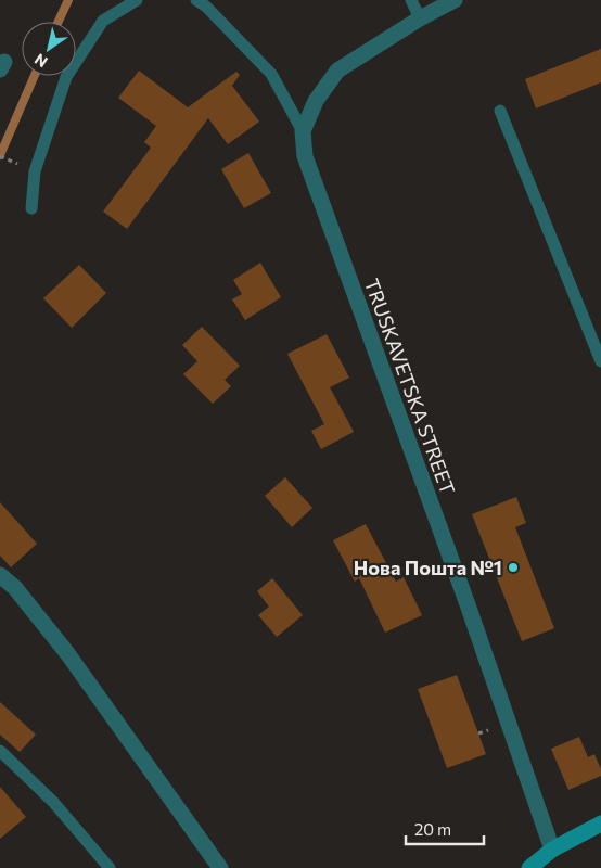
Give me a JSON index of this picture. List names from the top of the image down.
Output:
{
  "streets": {
    "street": ["TRUSKAVETSKA STREET"]
  },
  "places": ["Нова Пошта №1"],
  "scale_bar": "20 m",
  "north": "bottom left"
}
